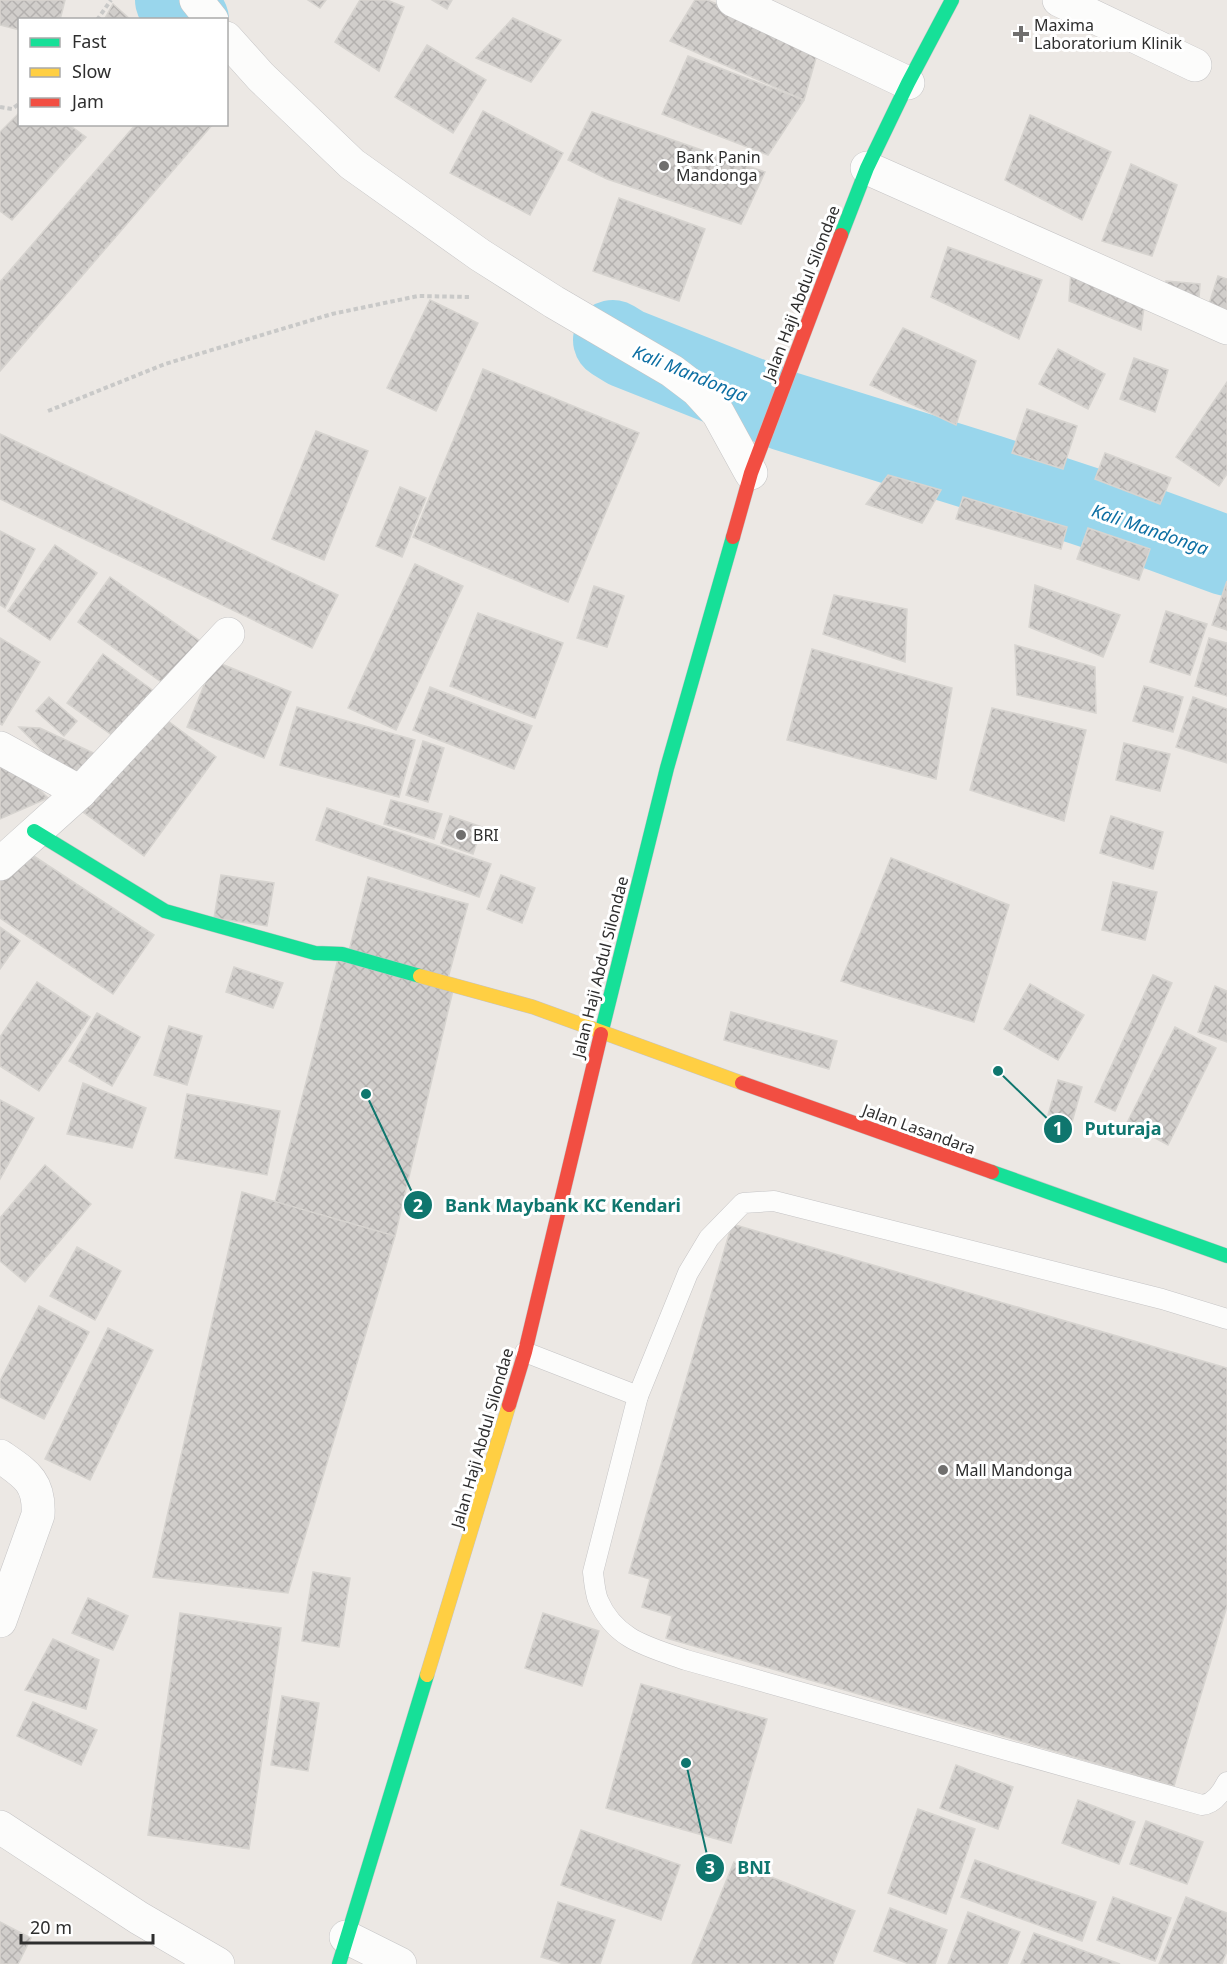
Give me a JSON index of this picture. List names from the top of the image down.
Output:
{
  "streets": {
    "main road": ["Jalan Haji Abdul Silondae", "Jalan Lasandara"]
  },
  "crossings": [
    ["Jalan Haji Abdul Silondae", "Jalan Lasandara"]
  ],
  "water": ["Kali Mandonga"],
  "places": {
    "health": ["Maxima Laboratorium Klinik"],
    "other": [
      "Bank Panin Mandonga",
      "BRI",
      "Puturaja",
      "Bank Maybank KC Kendari",
      "Mall Mandonga",
      "BNI"
    ]
  },
  "legend": ["Fast", "Slow", "Jam"],
  "scale_bar": "20 m"
}
